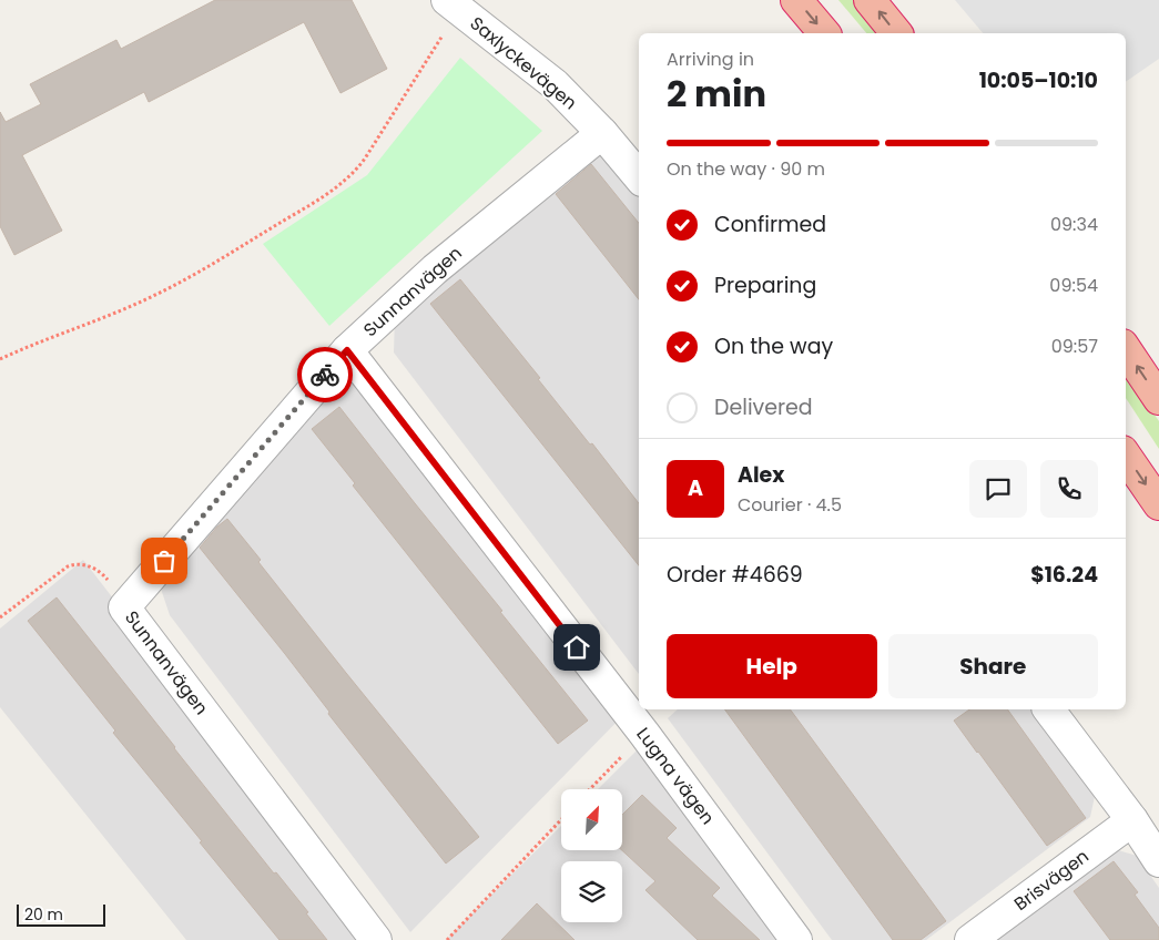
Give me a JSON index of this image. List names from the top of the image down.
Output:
{
  "streets": {
    "street": [
      "Saxlyckevägen",
      "Sunnanvägen",
      "Lugna vägen",
      "Brisvägen"
    ]
  },
  "crossings": [
    ["Saxlyckevägen", "Sunnanvägen"],
    ["Sunnanvägen", "Lugna vägen"]
  ],
  "scale_bar": "20 m",
  "north": "top right",
  "page": {
    "heading": ["2 min", "Arriving in", "10:05–10:10"],
    "panel": [
      "Alex",
      "Courier · 4.5",
      "Order #4669",
      "$16.24"
    ],
    "bar": "On the way · 90 m",
    "list": [
      ["Confirmed", "09:34"],
      ["Preparing", "09:54"],
      ["On the way", "09:57"],
      "Delivered"
    ],
    "round": "A",
    "buttons": ["Help", "Share"],
    "scale": "20 m"
  }
}
